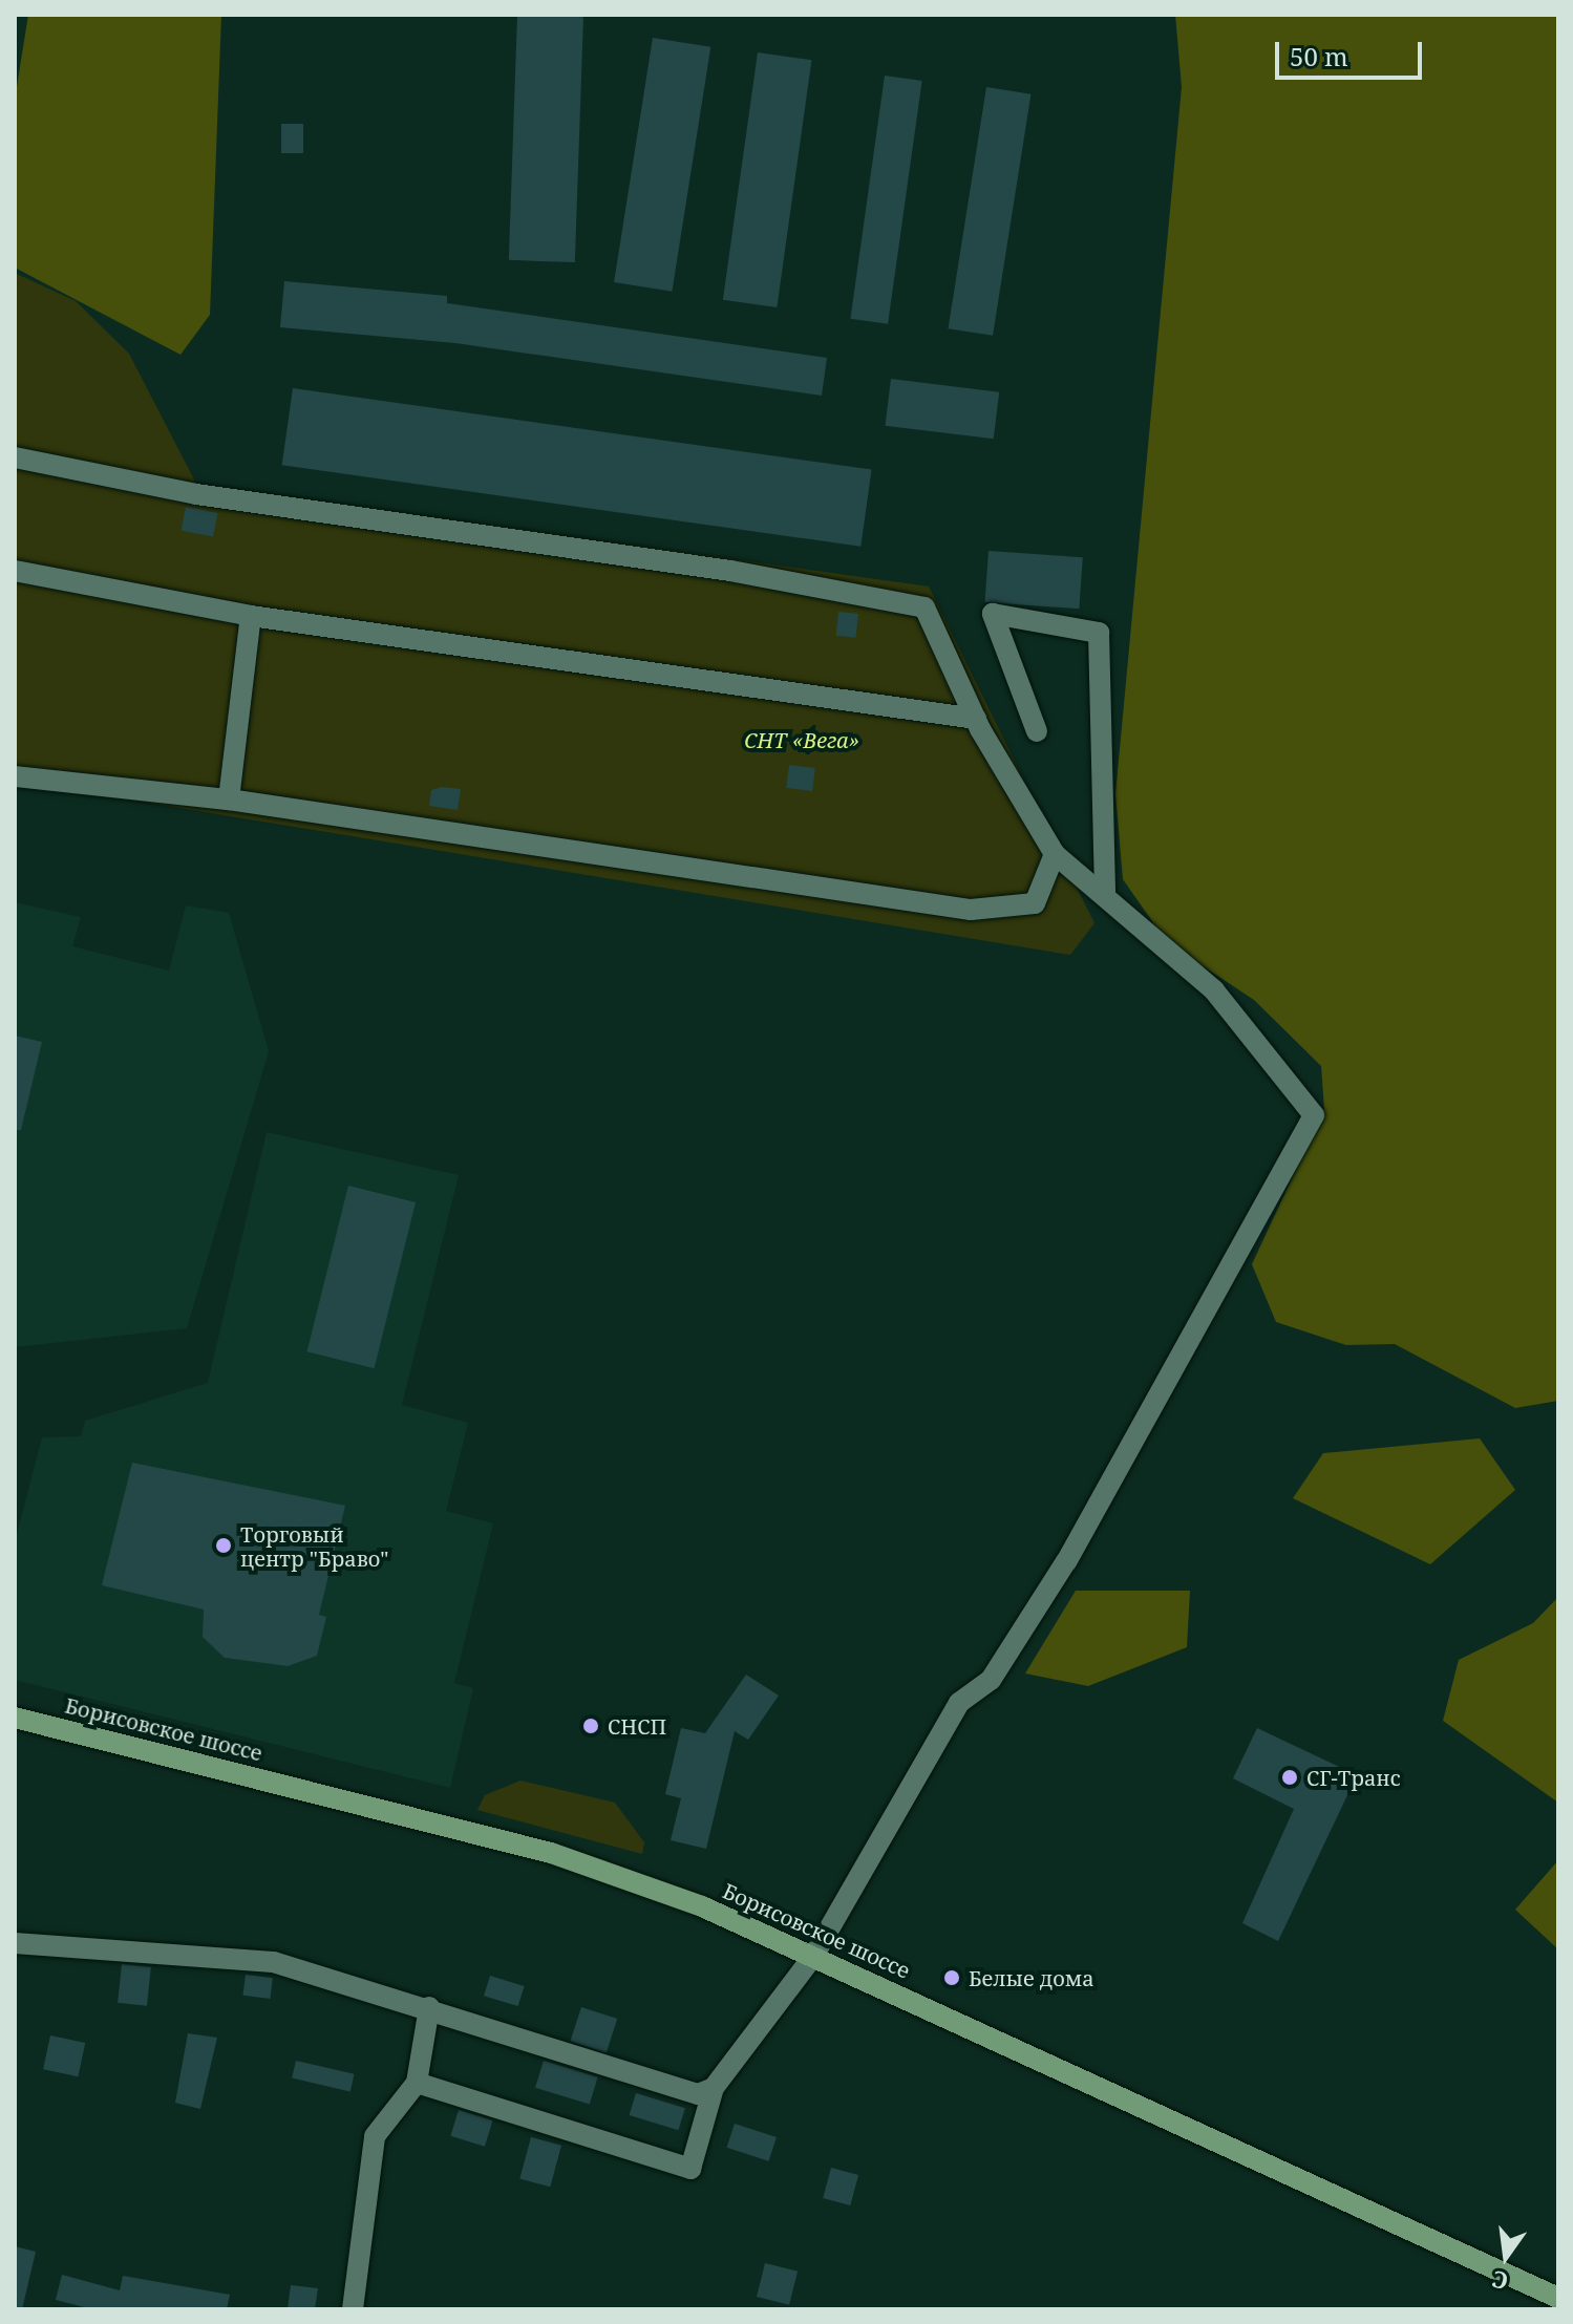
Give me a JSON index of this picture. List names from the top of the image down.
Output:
{
  "streets": {
    "main road": ["Борисовское шоссе"]
  },
  "parks": ["СНТ «Вега»"],
  "places": [
    "Торговый центр \"Браво\"",
    "СНСП",
    "СГ-Транс",
    "Белые дома"
  ],
  "scale_bar": "50 m",
  "north": "bottom"
}
